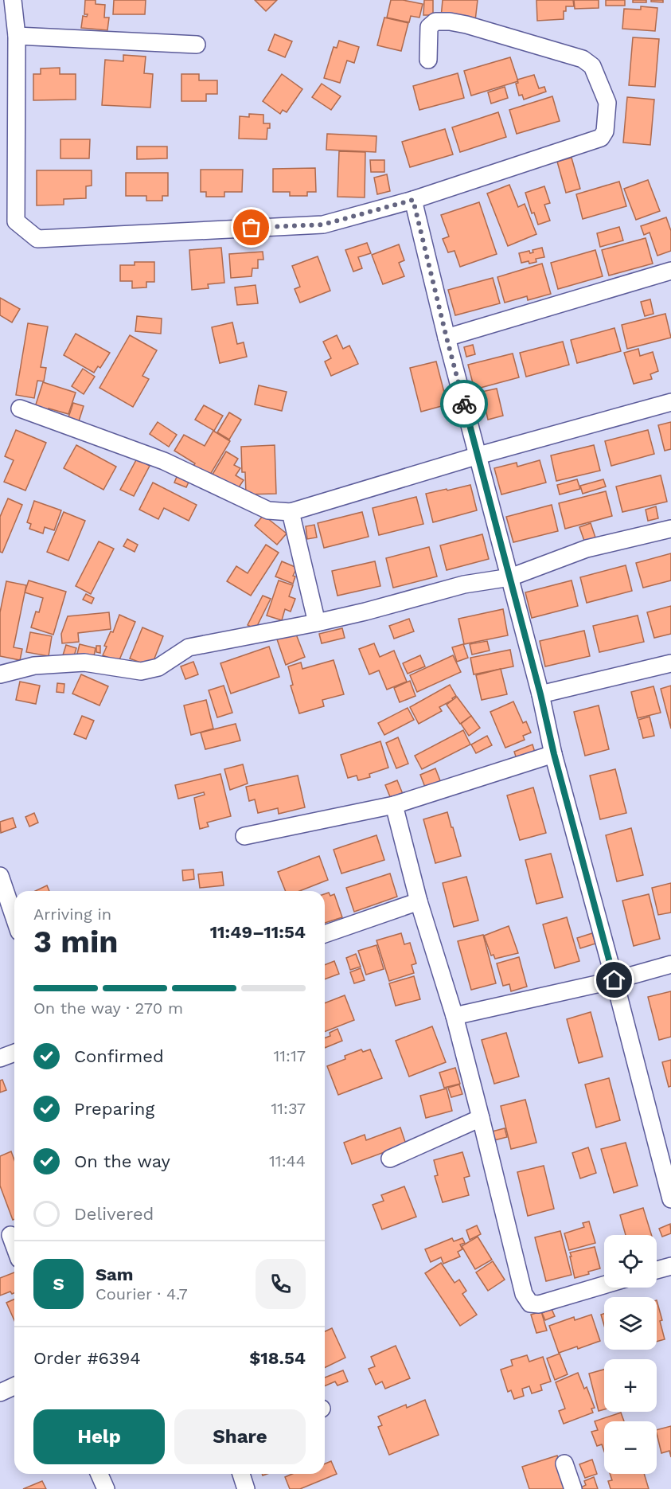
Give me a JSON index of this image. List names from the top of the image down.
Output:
{
  "page": {
    "heading": ["3 min", "Arriving in", "11:49–11:54"],
    "panel": [
      "Sam",
      "Courier · 4.7",
      "Order #6394",
      "$18.54"
    ],
    "bar": "On the way · 270 m",
    "list": [
      ["Confirmed", "11:17"],
      ["Preparing", "11:37"],
      ["On the way", "11:44"],
      "Delivered"
    ],
    "map_buttons": ["+", "−"],
    "round": "S",
    "buttons": ["Help", "Share"]
  }
}
